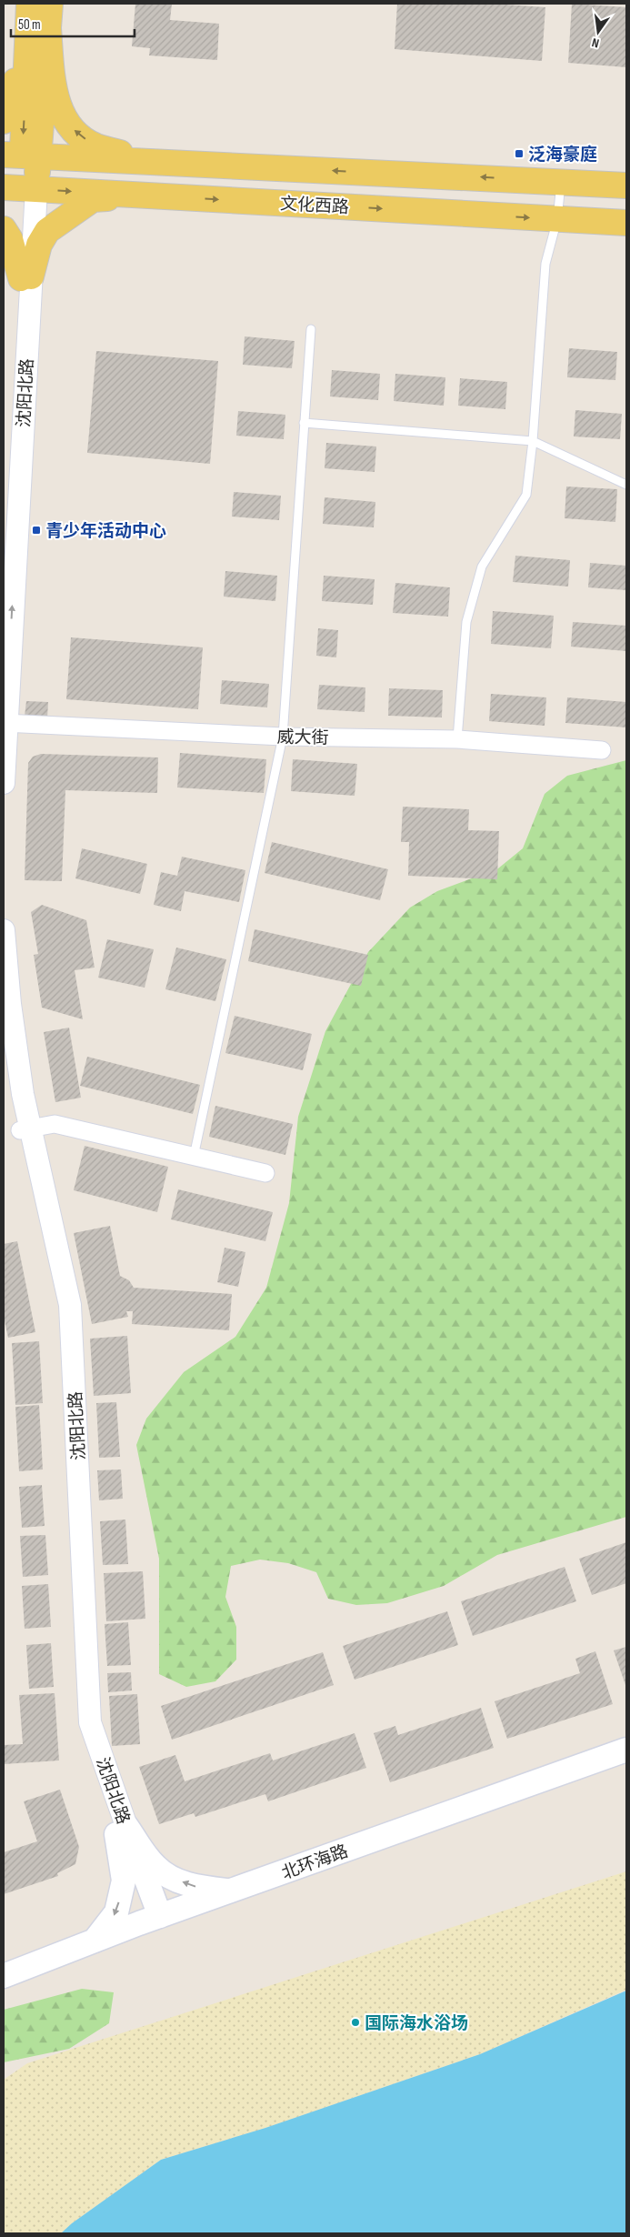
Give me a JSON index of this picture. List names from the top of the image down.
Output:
{
  "streets": {
    "main road": ["文化西路", "沈阳北路", "北环海路"],
    "street": ["威大街"]
  },
  "crossings": [
    ["文化西路", "沈阳北路"],
    ["沈阳北路", "威大街"],
    ["沈阳北路", "北环海路"]
  ],
  "places": {
    "transit": ["泛海豪庭", "青少年活动中心"],
    "other": ["国际海水浴场"]
  },
  "scale_bar": "50 m",
  "north": "bottom"
}
